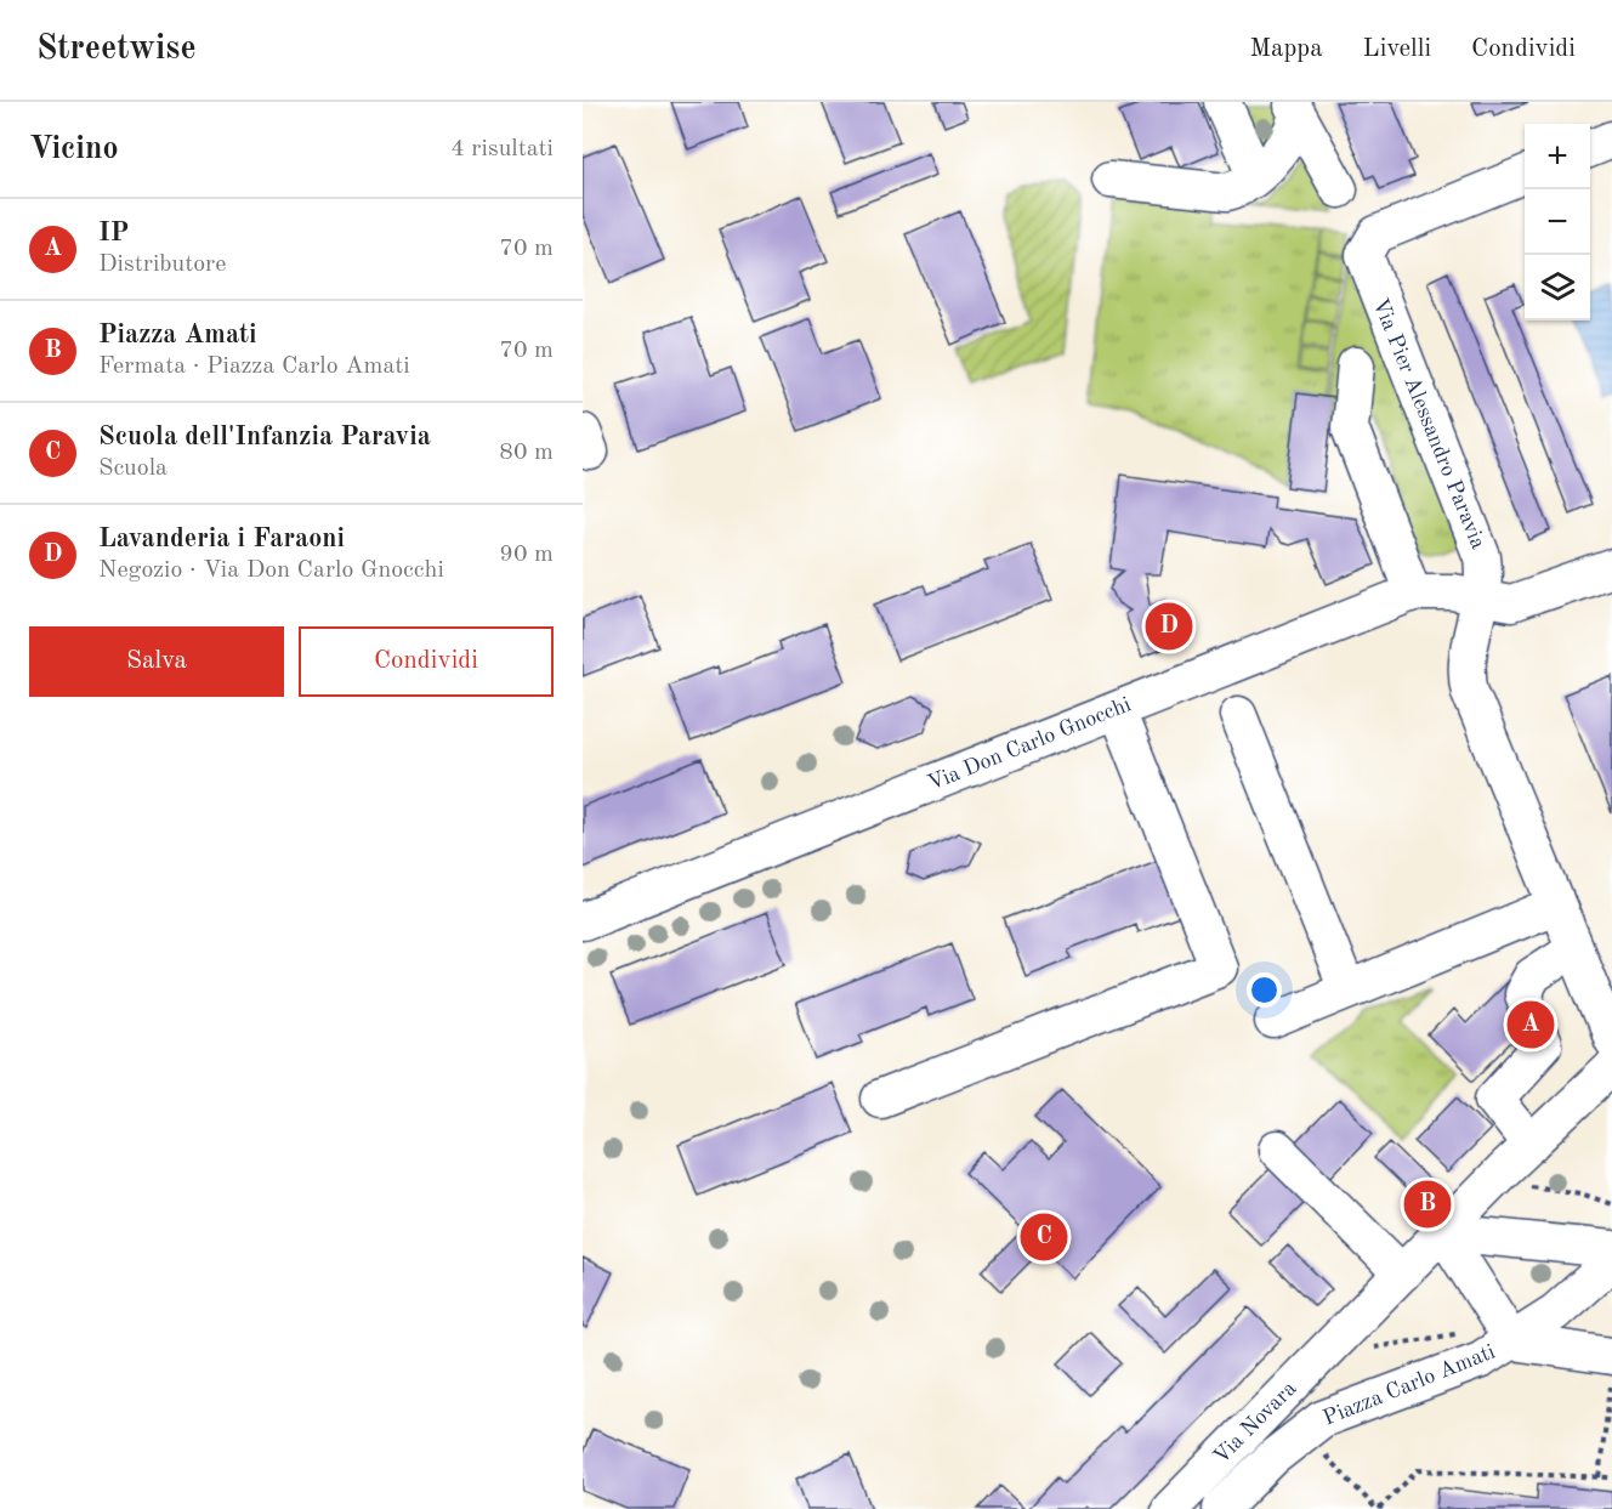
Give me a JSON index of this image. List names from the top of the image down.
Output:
{
  "streets": {
    "street": [
      "Via Pier Alessandro Paravia",
      "Via Don Carlo Gnocchi",
      "Piazza Carlo Amati",
      "Via Novara"
    ]
  },
  "crossings": [
    ["Via Pier Alessandro Paravia", "Via Don Carlo Gnocchi"],
    ["Piazza Carlo Amati", "Via Novara"]
  ],
  "page": {
    "header": "Streetwise",
    "nav": ["Mappa", "Livelli", "Condividi"],
    "heading": ["Vicino", "4 risultati"],
    "map_buttons": ["+", "−"],
    "list": [
      {
        "mark": "A",
        "name": "IP",
        "note": "Distributore",
        "value": "70 m"
      },
      {
        "mark": "B",
        "name": "Piazza Amati",
        "note": "Fermata · Piazza Carlo Amati",
        "value": "70 m"
      },
      {
        "mark": "C",
        "name": "Scuola dell'Infanzia Paravia",
        "note": "Scuola",
        "value": "80 m"
      },
      {
        "mark": "D",
        "name": "Lavanderia i Faraoni",
        "note": "Negozio · Via Don Carlo Gnocchi",
        "value": "90 m"
      }
    ],
    "pins": [
      "D",
      "A",
      "B",
      "C"
    ],
    "buttons": ["Salva", "Condividi"]
  }
}
